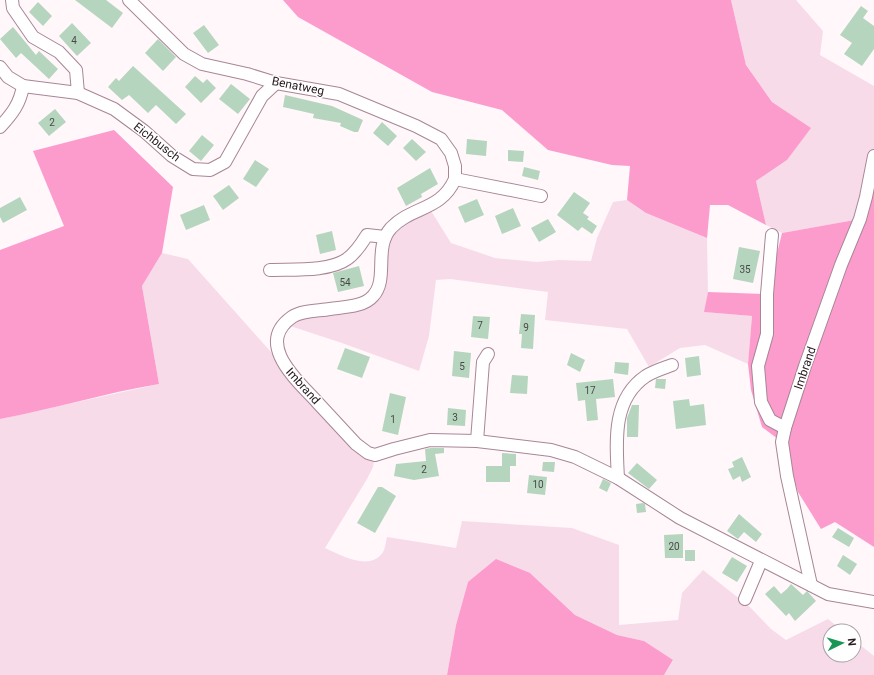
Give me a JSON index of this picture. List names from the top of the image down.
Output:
{
  "streets": {
    "street": ["Benatweg", "Eichbusch", "Imbrand"]
  },
  "crossings": [
    ["Benatweg", "Eichbusch"]
  ],
  "house_numbers": [
    "4",
    "2",
    "35",
    "54",
    "7",
    "9",
    "5",
    "17",
    "3",
    "1",
    "2",
    "10",
    "20"
  ],
  "north": "right"
}
